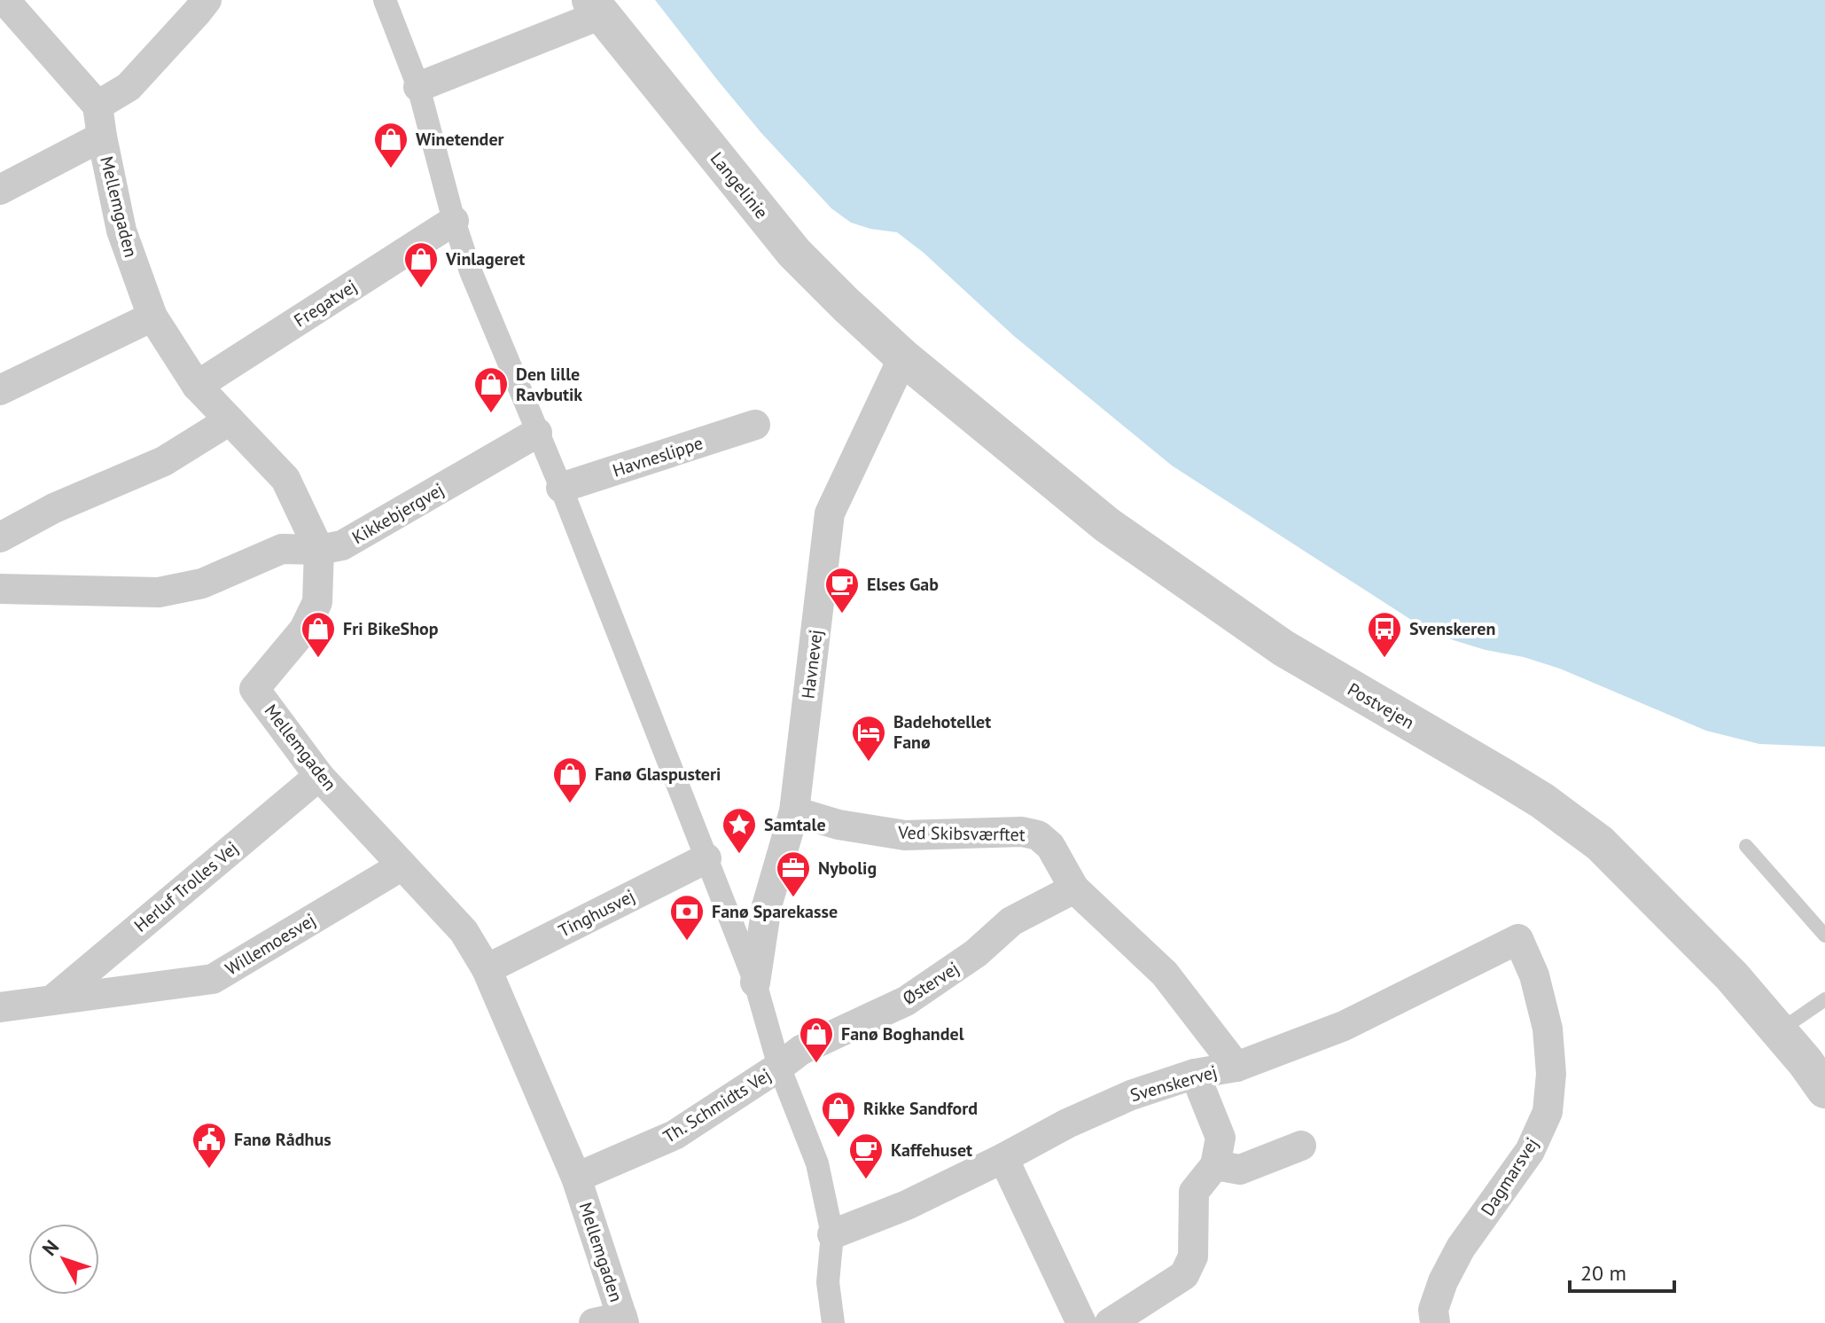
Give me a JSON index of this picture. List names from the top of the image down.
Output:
{
  "streets": {
    "street": [
      "Langelinie",
      "Mellemgaden",
      "Fregatvej",
      "Havneslippe",
      "Kikkebjergvej",
      "Havnevej",
      "Postvejen",
      "Ved Skibsværftet",
      "Herluf Trolles Vej",
      "Tinghusvej",
      "Willemoesvej",
      "Østervej",
      "Svenskervej",
      "Th. Schmidts Vej",
      "Dagmarsvej"
    ]
  },
  "crossings": [
    ["Langelinie", "Havnevej"],
    ["Langelinie", "Postvejen"],
    ["Mellemgaden", "Fregatvej"],
    ["Mellemgaden", "Kikkebjergvej"],
    ["Mellemgaden", "Herluf Trolles Vej"],
    ["Mellemgaden", "Tinghusvej"],
    ["Mellemgaden", "Willemoesvej"],
    ["Mellemgaden", "Th. Schmidts Vej"],
    ["Havnevej", "Postvejen"],
    ["Havnevej", "Ved Skibsværftet"],
    ["Ved Skibsværftet", "Østervej"],
    ["Ved Skibsværftet", "Svenskervej"],
    ["Herluf Trolles Vej", "Willemoesvej"],
    ["Østervej", "Th. Schmidts Vej"],
    ["Svenskervej", "Dagmarsvej"]
  ],
  "places": {
    "shop": [
      "Winetender",
      "Vinlageret",
      "Den lille Ravbutik",
      "Fri BikeShop",
      "Fanø Glaspusteri",
      "Fanø Boghandel",
      "Rikke Sandford"
    ],
    "cafe": ["Elses Gab", "Kaffehuset"],
    "bus stop": ["Svenskeren"],
    "hotel": ["Badehotellet Fanø"],
    "place": ["Samtale"],
    "office": ["Nybolig"],
    "bank": ["Fanø Sparekasse"],
    "public building": ["Fanø Rådhus"]
  },
  "scale_bar": "20 m",
  "north": "top left"
}
